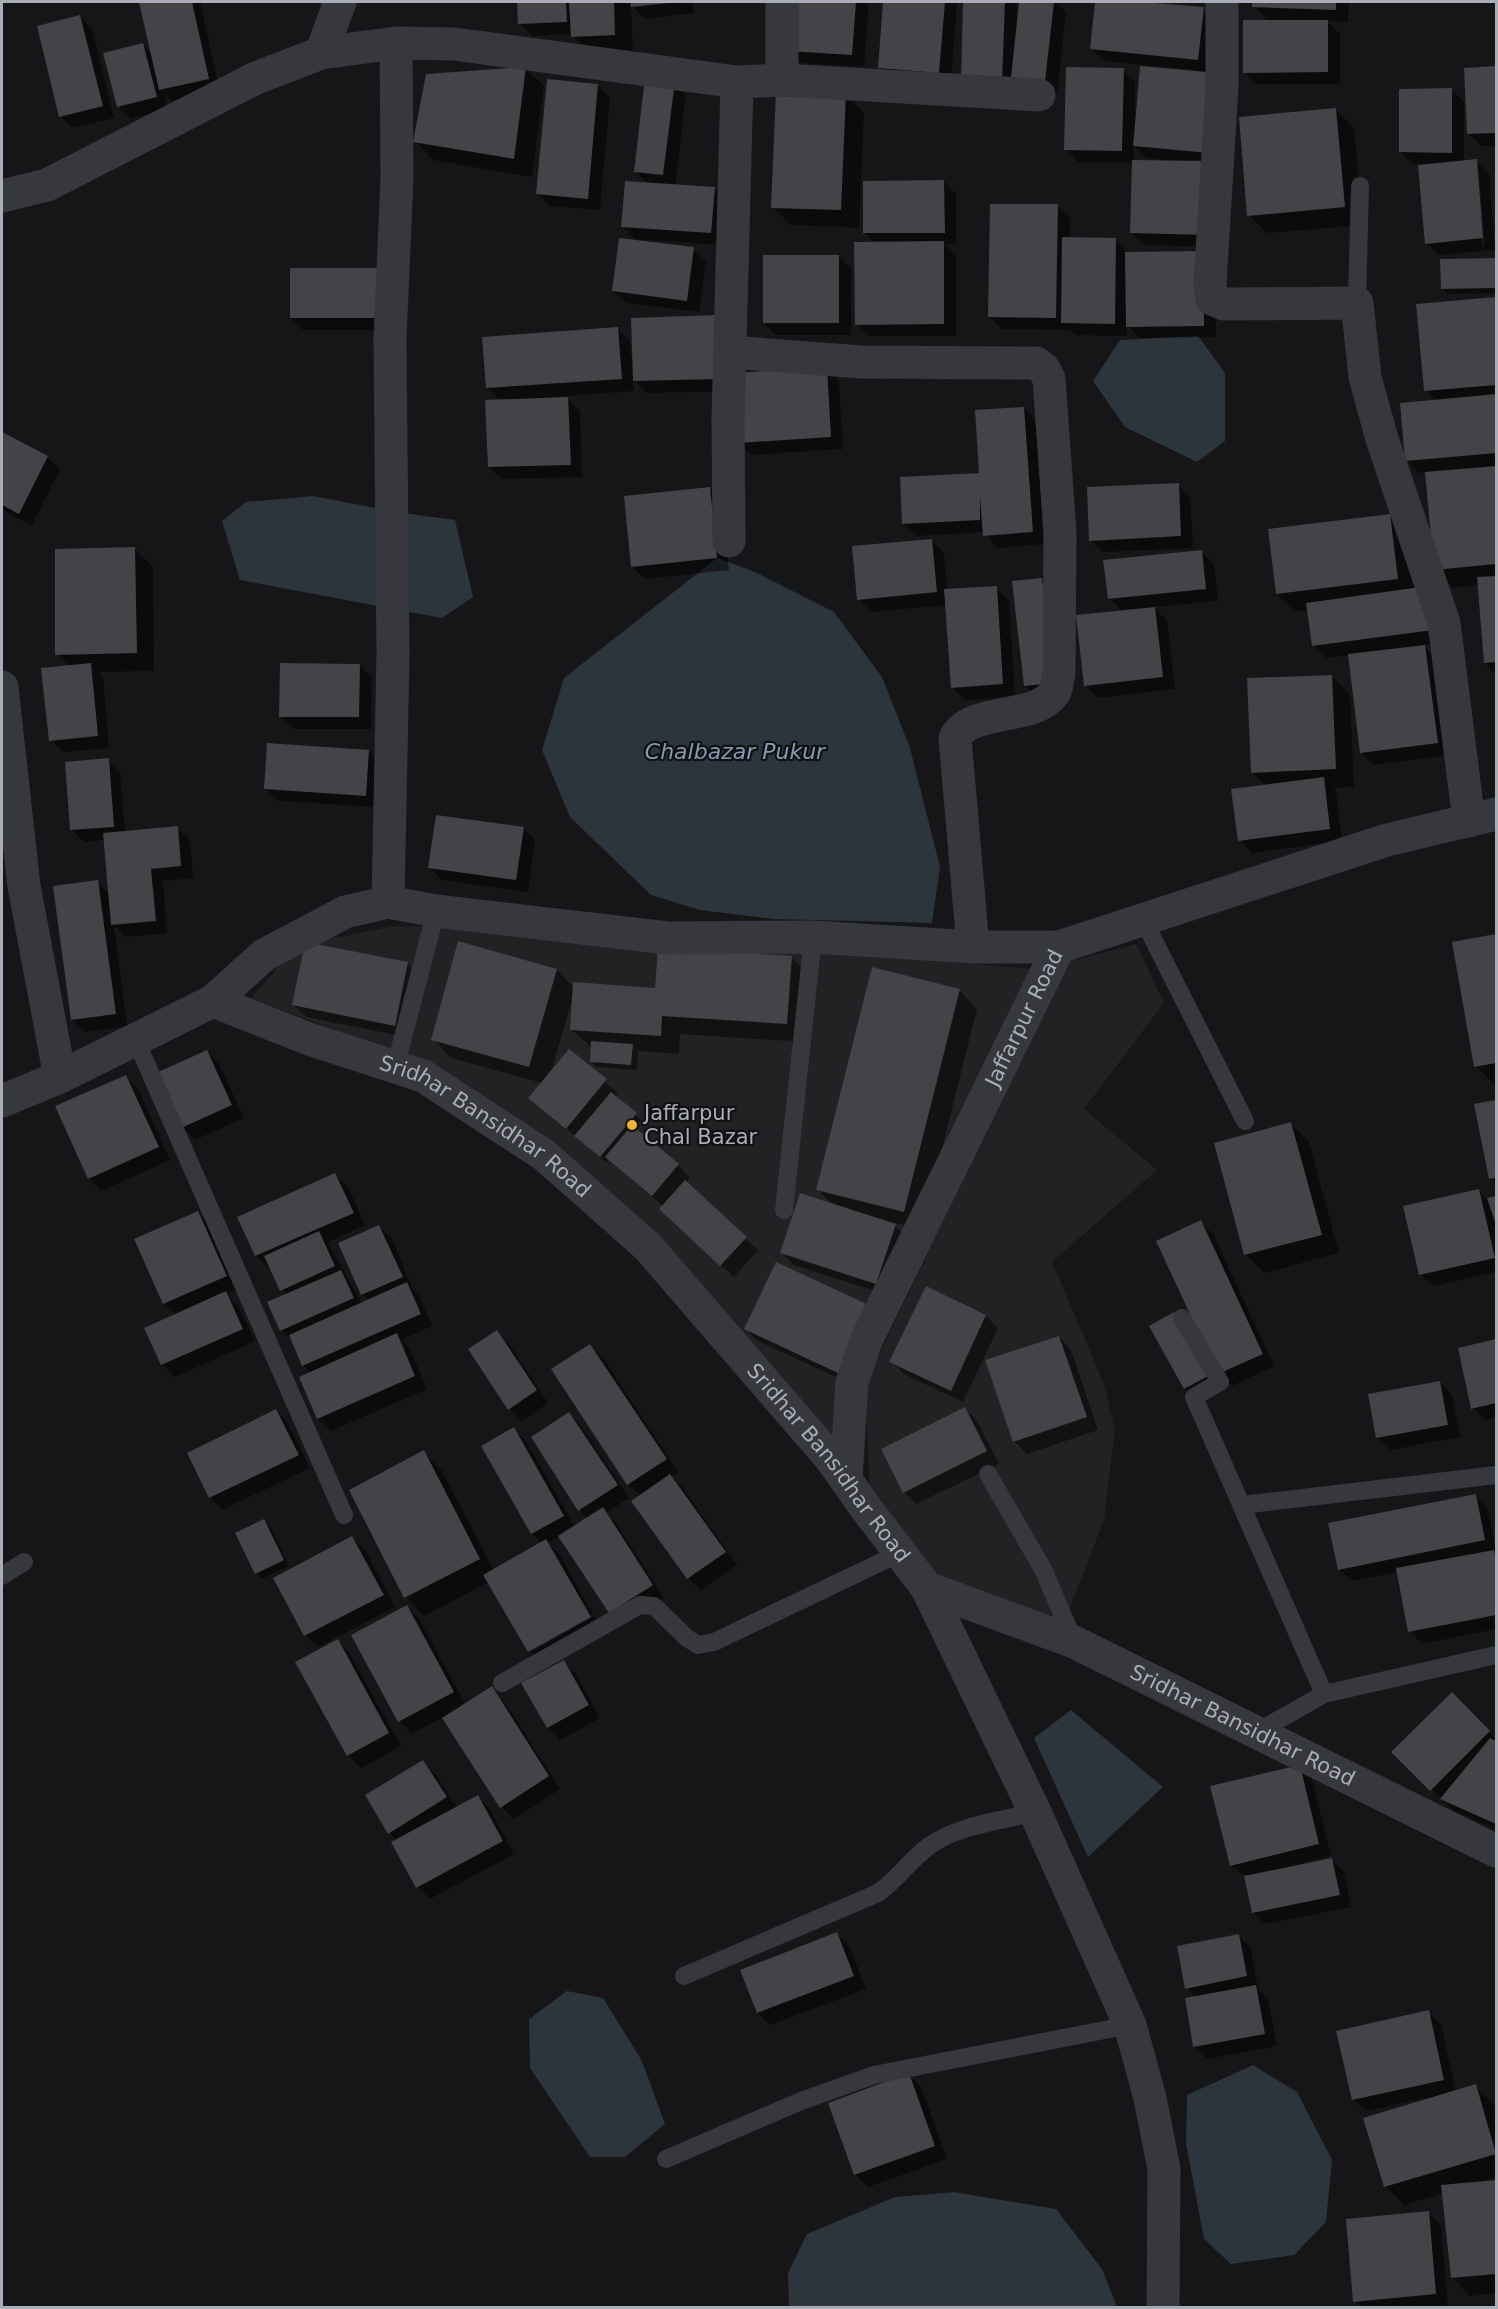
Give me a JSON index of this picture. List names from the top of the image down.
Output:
{
  "streets": {
    "street": ["Jaffarpur Road", "Sridhar Bansidhar Road"]
  },
  "crossings": [
    ["Jaffarpur Road", "Sridhar Bansidhar Road"]
  ],
  "water": ["Chalbazar Pukur"],
  "places": ["Jaffarpur Chal Bazar"]
}
